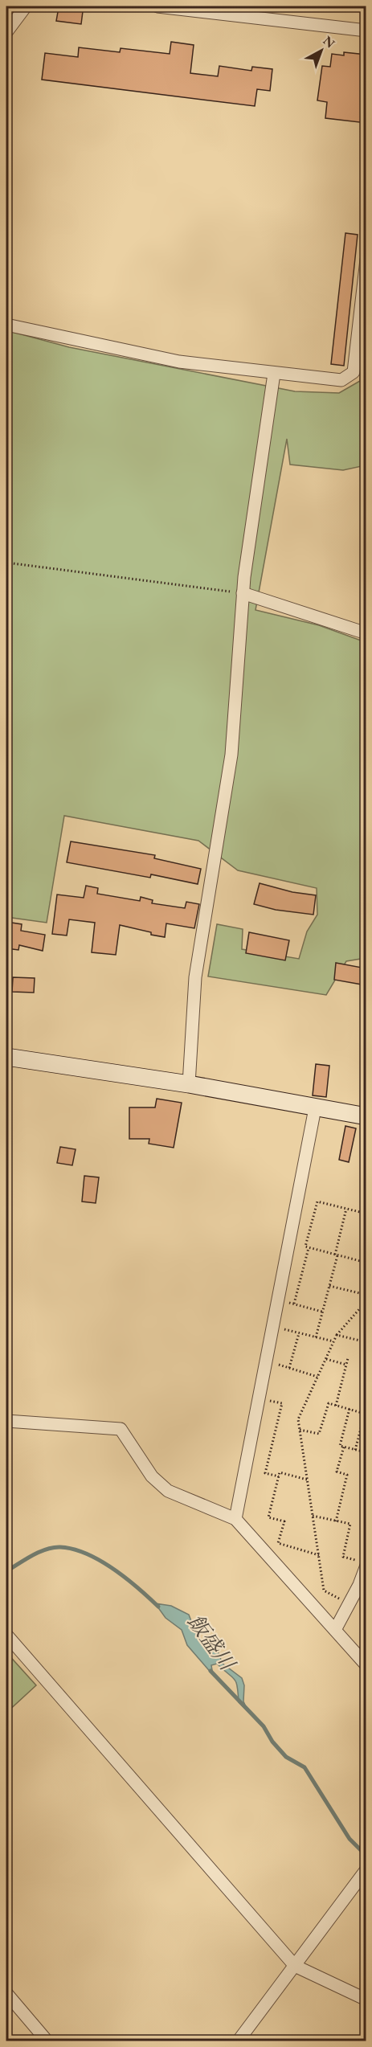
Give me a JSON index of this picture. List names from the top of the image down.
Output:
{
  "water": ["飯盛川"],
  "north": "top right"
}
